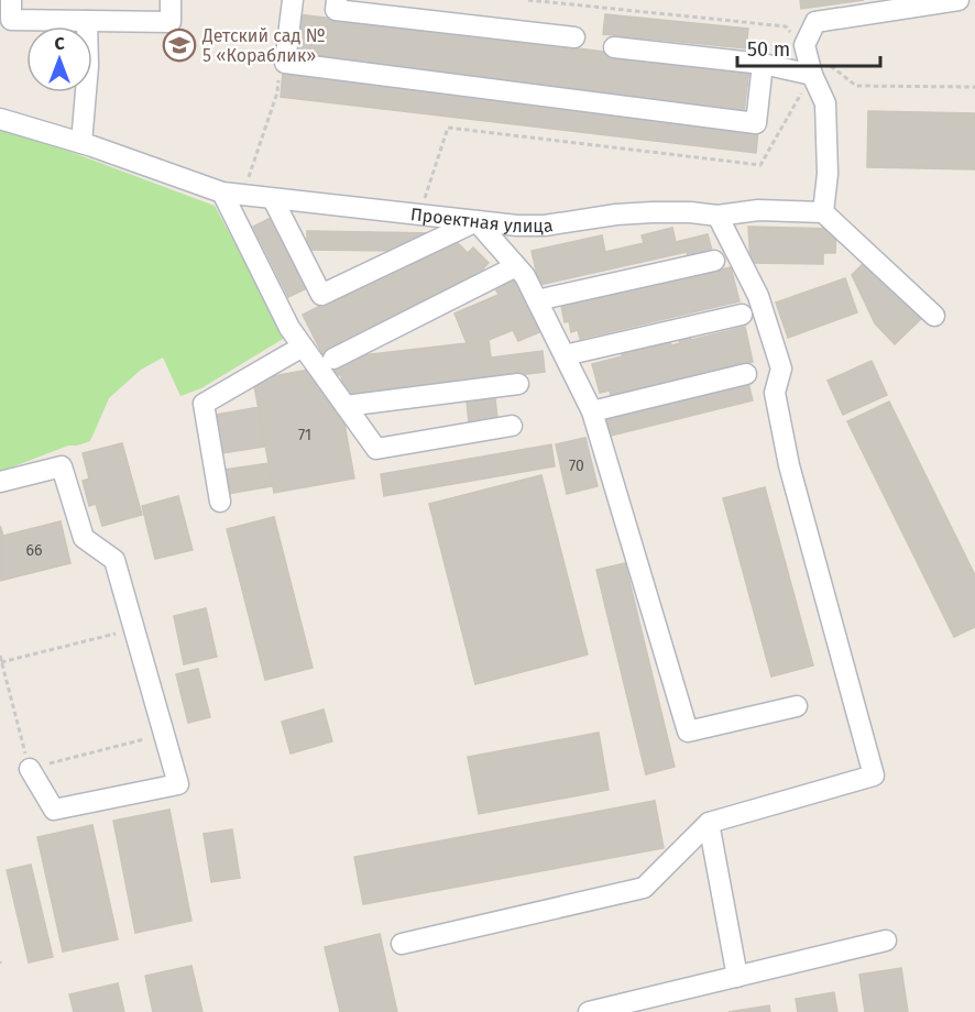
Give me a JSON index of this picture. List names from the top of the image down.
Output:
{
  "streets": {
    "street": ["Проектная улица"]
  },
  "places": {
    "school or university": ["Детский сад № 5 «Кораблик»"]
  },
  "house_numbers": ["71", "70", "66"],
  "scale_bar": "50 m",
  "north": "top"
}
